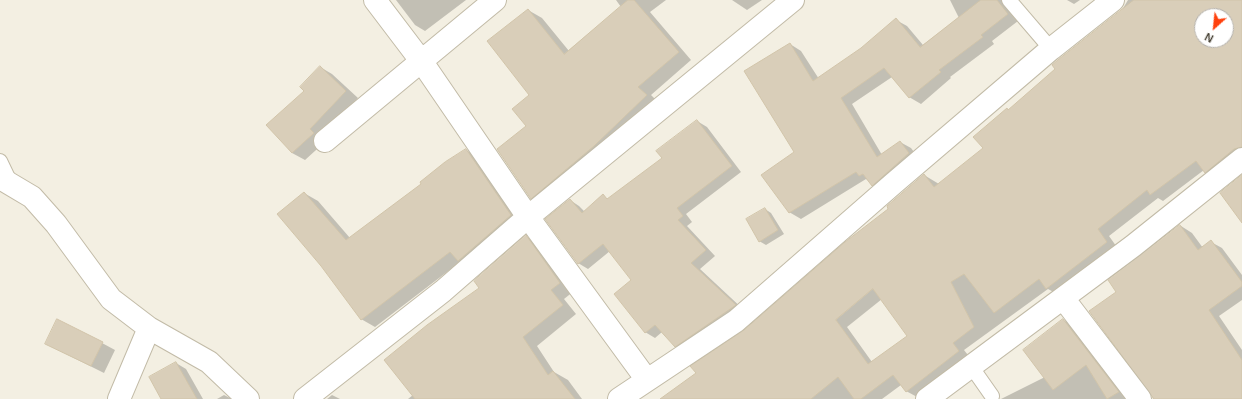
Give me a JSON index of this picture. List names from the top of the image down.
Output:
{
  "north": "bottom left"
}
